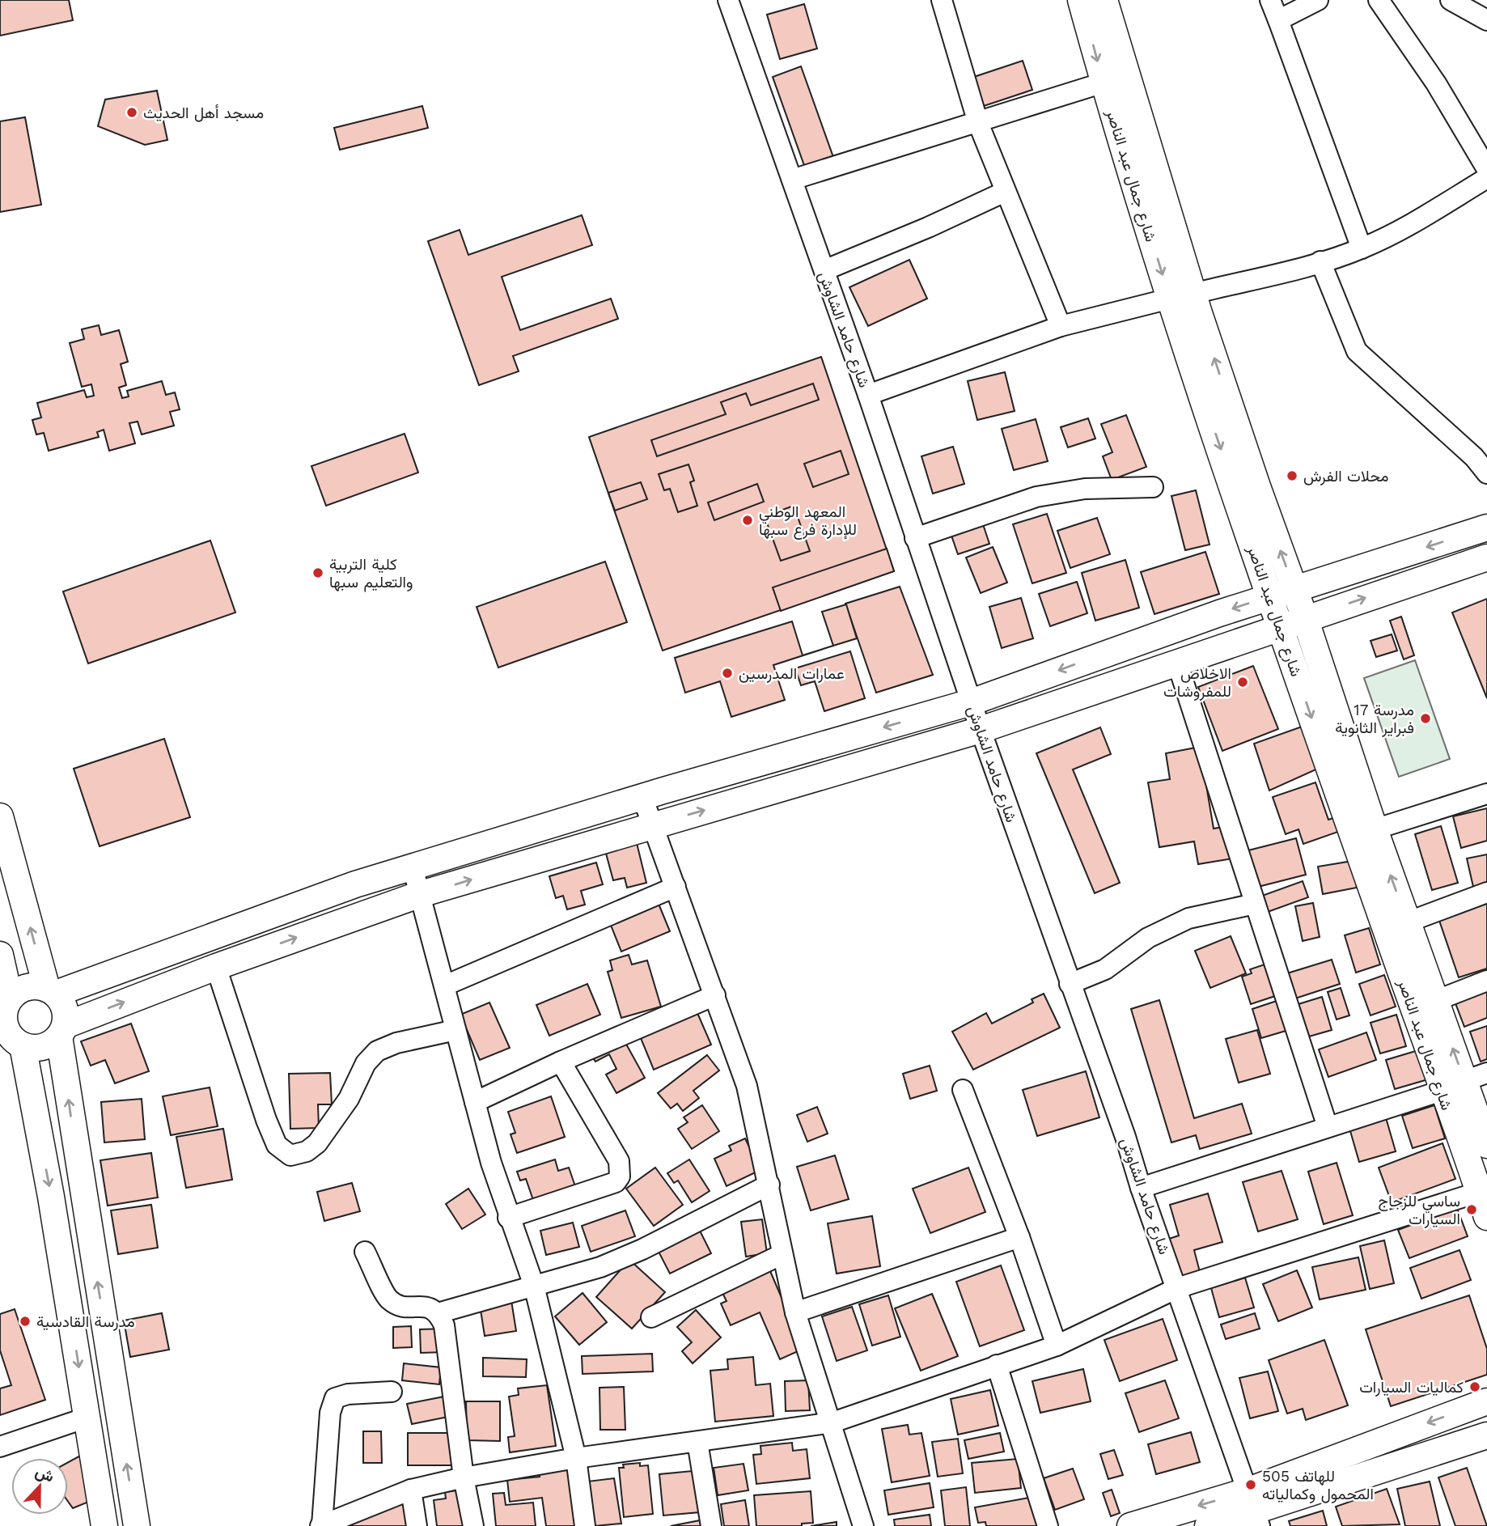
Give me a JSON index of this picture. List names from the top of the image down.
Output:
{
  "streets": {
    "main road": ["شارع جمال عبد الناصر"],
    "street": ["شارع حامد الشاوش"]
  },
  "places": [
    "مسجد أهل الحديث",
    "محلات الفرش",
    "المعهد الوطني للإدارة فرع سبها",
    "كلية التربية والتعليم سبها",
    "عمارات المدرسين",
    "الاخلاص للمفروشات",
    "مدرسة 17 فبراير الثانوية",
    "ساسي للزجاج السيارات",
    "مدرسة القادسية",
    "كماليات السيارات",
    "505 للهاتف المحمول وكمالياته"
  ],
  "north": "top"
}
